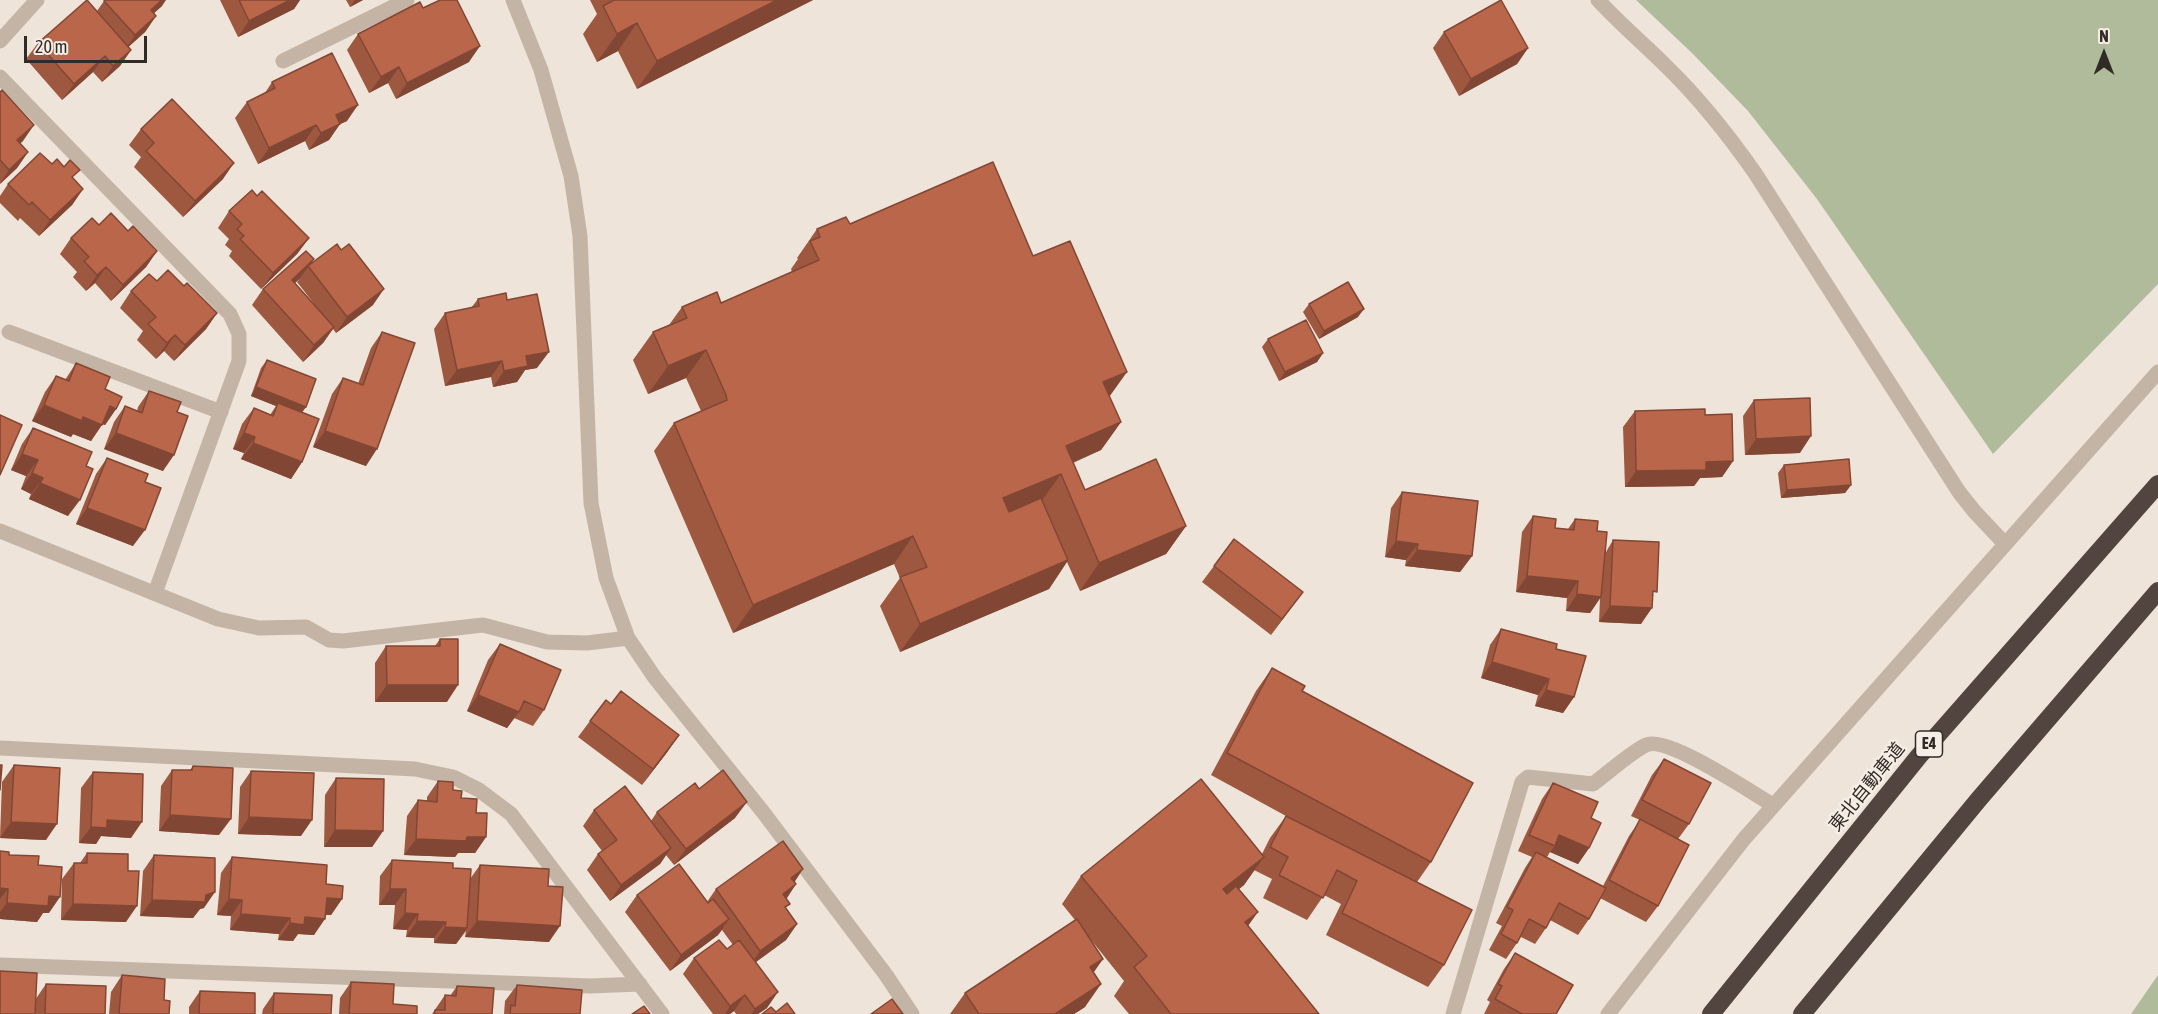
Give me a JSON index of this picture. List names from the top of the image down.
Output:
{
  "streets": {
    "highway": ["E4", "東北自動車道"]
  },
  "scale_bar": "20 m",
  "north": "top"
}
